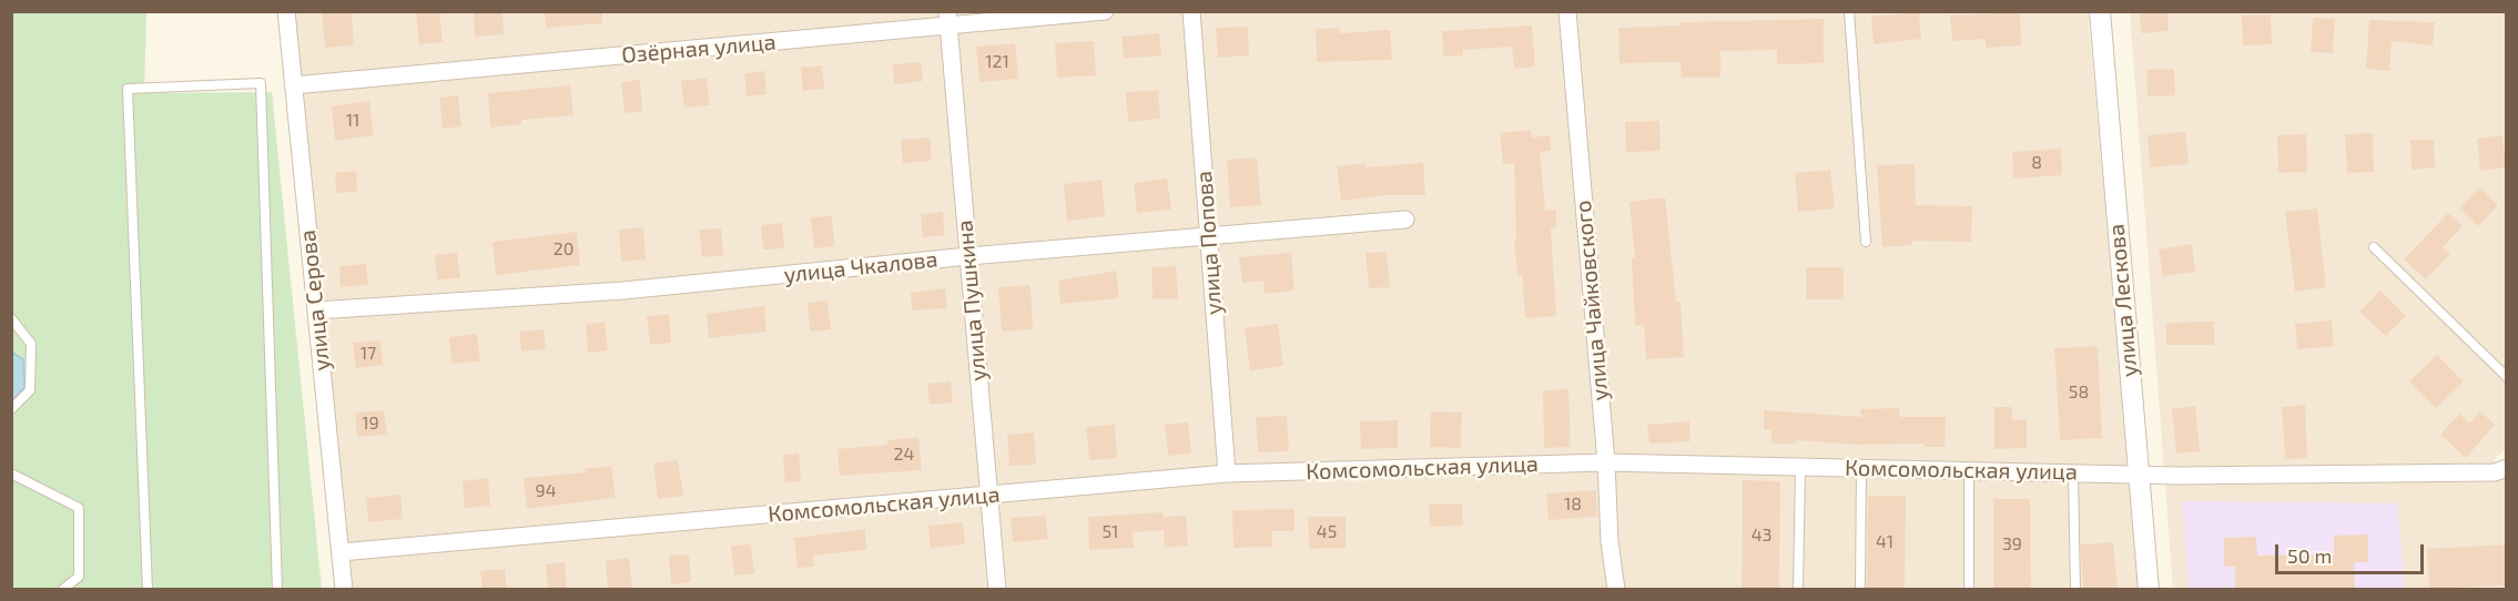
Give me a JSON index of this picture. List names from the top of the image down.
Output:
{
  "streets": {
    "street": [
      "Озёрная улица",
      "улица Попова",
      "улица Чкалова",
      "улица Серова",
      "улица Пушкина",
      "улица Чайковского",
      "улица Лескова",
      "Комсомольская улица"
    ]
  },
  "crossings": [
    ["Озёрная улица", "улица Серова"],
    ["Озёрная улица", "улица Пушкина"],
    ["улица Попова", "улица Чкалова"],
    ["улица Попова", "Комсомольская улица"],
    ["улица Чкалова", "улица Серова"],
    ["улица Чкалова", "улица Пушкина"],
    ["улица Серова", "Комсомольская улица"],
    ["улица Пушкина", "Комсомольская улица"],
    ["улица Чайковского", "Комсомольская улица"],
    ["улица Лескова", "Комсомольская улица"]
  ],
  "house_numbers": [
    "121",
    "11",
    "8",
    "20",
    "17",
    "58",
    "19",
    "24",
    "94",
    "18",
    "51",
    "45",
    "43",
    "41",
    "39"
  ],
  "scale_bar": "50 m"
}
